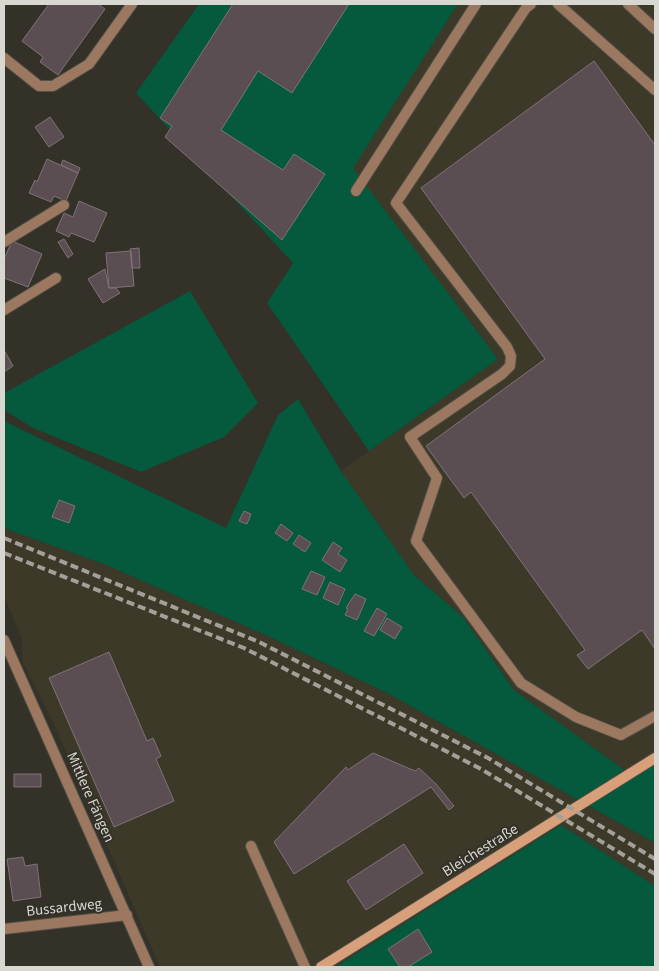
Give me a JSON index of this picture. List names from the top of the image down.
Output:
{
  "streets": {
    "main road": ["Bleichestraße"],
    "street": ["Mittlere Fängen", "Bussardweg"]
  },
  "crossings": [
    ["Mittlere Fängen", "Bussardweg"]
  ]
}
